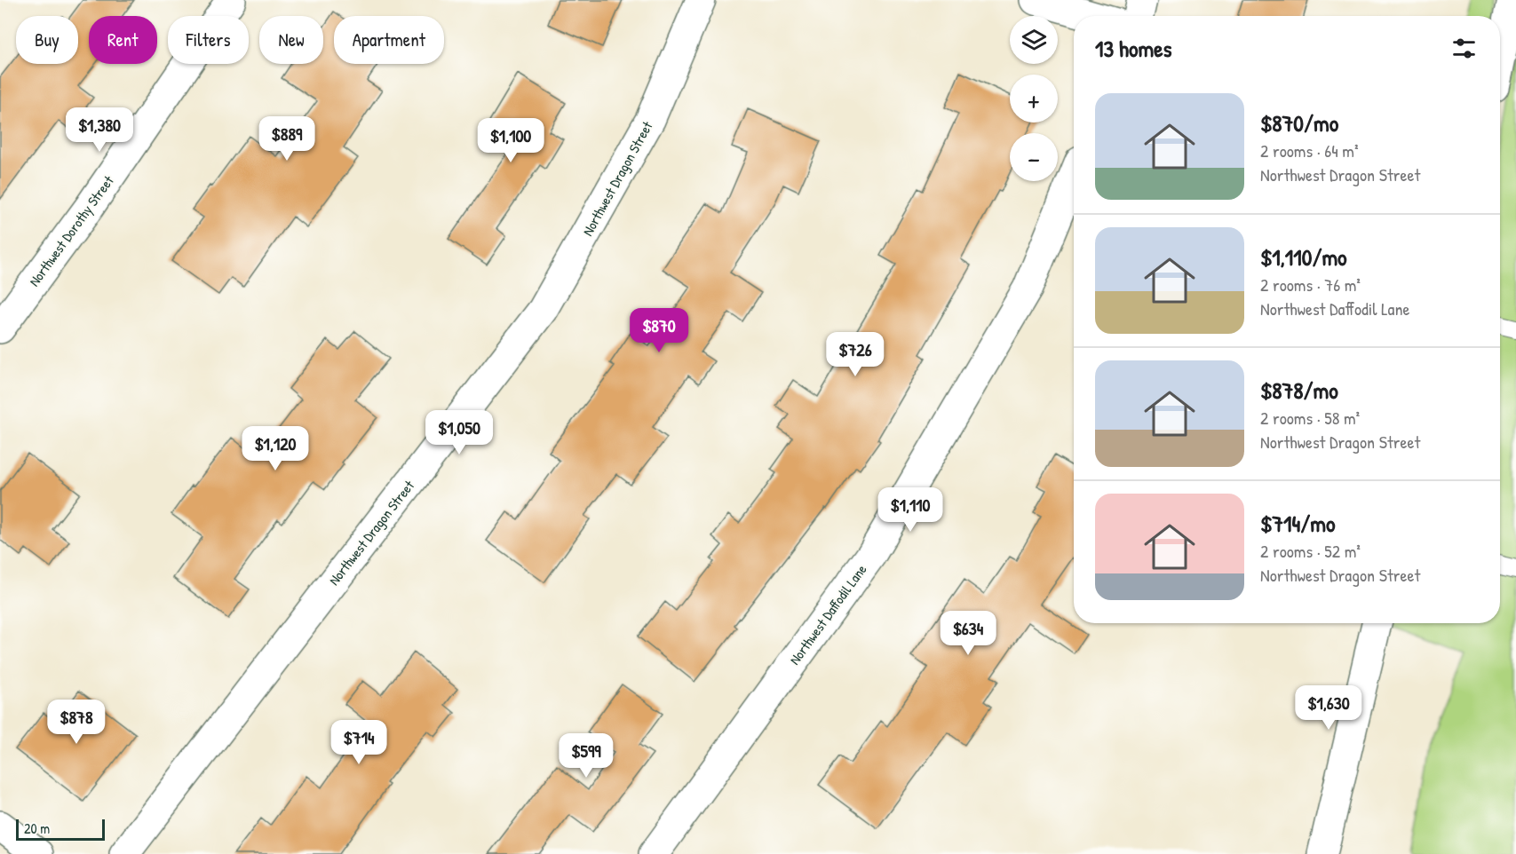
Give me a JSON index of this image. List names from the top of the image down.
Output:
{
  "streets": {
    "street": ["Northwest Dragon Street", "Northwest Dorothy Street", "Northwest Daffodil Lane"]
  },
  "scale_bar": "20 m",
  "page": {
    "map_buttons": ["+", "−"],
    "chip": [
      "Buy",
      "Rent",
      "Filters",
      "New",
      "Apartment"
    ],
    "heading": "13 homes",
    "list": [
      {
        "name": "$870/mo",
        "note": "2 rooms · 64 m² · Northwest Dragon Street"
      },
      {
        "name": "$1,110/mo",
        "note": "2 rooms · 76 m² · Northwest Daffodil Lane"
      },
      {
        "name": "$878/mo",
        "note": "2 rooms · 58 m² · Northwest Dragon Street"
      },
      {
        "name": "$714/mo",
        "note": "2 rooms · 52 m² · Northwest Dragon Street"
      }
    ],
    "price": [
      "$1,380",
      "$889",
      "$1,100",
      "$870",
      "$726",
      "$1,050",
      "$1,120",
      "$1,110",
      "$634",
      "$1,630",
      "$878",
      "$714",
      "$599"
    ],
    "scale": "20 m"
  }
}
